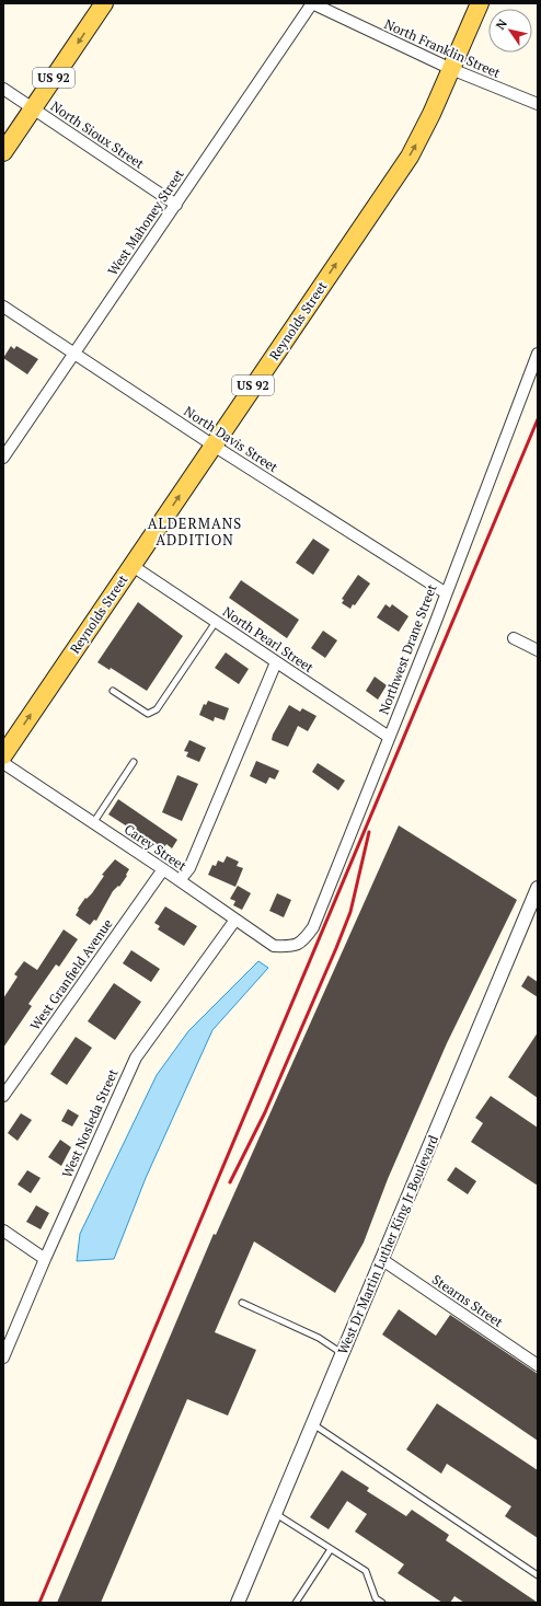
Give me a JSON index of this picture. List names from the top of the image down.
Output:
{
  "streets": {
    "main road": ["US 92", "Reynolds Street"],
    "street": [
      "North Franklin Street",
      "North Sioux Street",
      "West Mahoney Street",
      "North Davis Street",
      "North Pearl Street",
      "Northwest Drane Street",
      "Carey Street",
      "West Granfield Avenue",
      "West Nosleda Street",
      "West Dr Martin Luther King Jr Boulevard",
      "Stearns Street"
    ]
  },
  "crossings": [
    ["North Franklin Street", "West Mahoney Street"],
    ["North Franklin Street", "Reynolds Street"],
    ["US 92", "North Sioux Street"],
    ["North Sioux Street", "West Mahoney Street"],
    ["West Mahoney Street", "North Davis Street"],
    ["Reynolds Street", "North Davis Street"],
    ["Reynolds Street", "North Pearl Street"],
    ["North Davis Street", "Northwest Drane Street"],
    ["North Pearl Street", "Northwest Drane Street"],
    ["Northwest Drane Street", "Carey Street"],
    ["Carey Street", "West Granfield Avenue"],
    ["Carey Street", "West Nosleda Street"],
    ["West Dr Martin Luther King Jr Boulevard", "Stearns Street"]
  ],
  "one_way": ["Reynolds Street"],
  "districts": ["ALDERMANS ADDITION"],
  "north": "top left"
}
